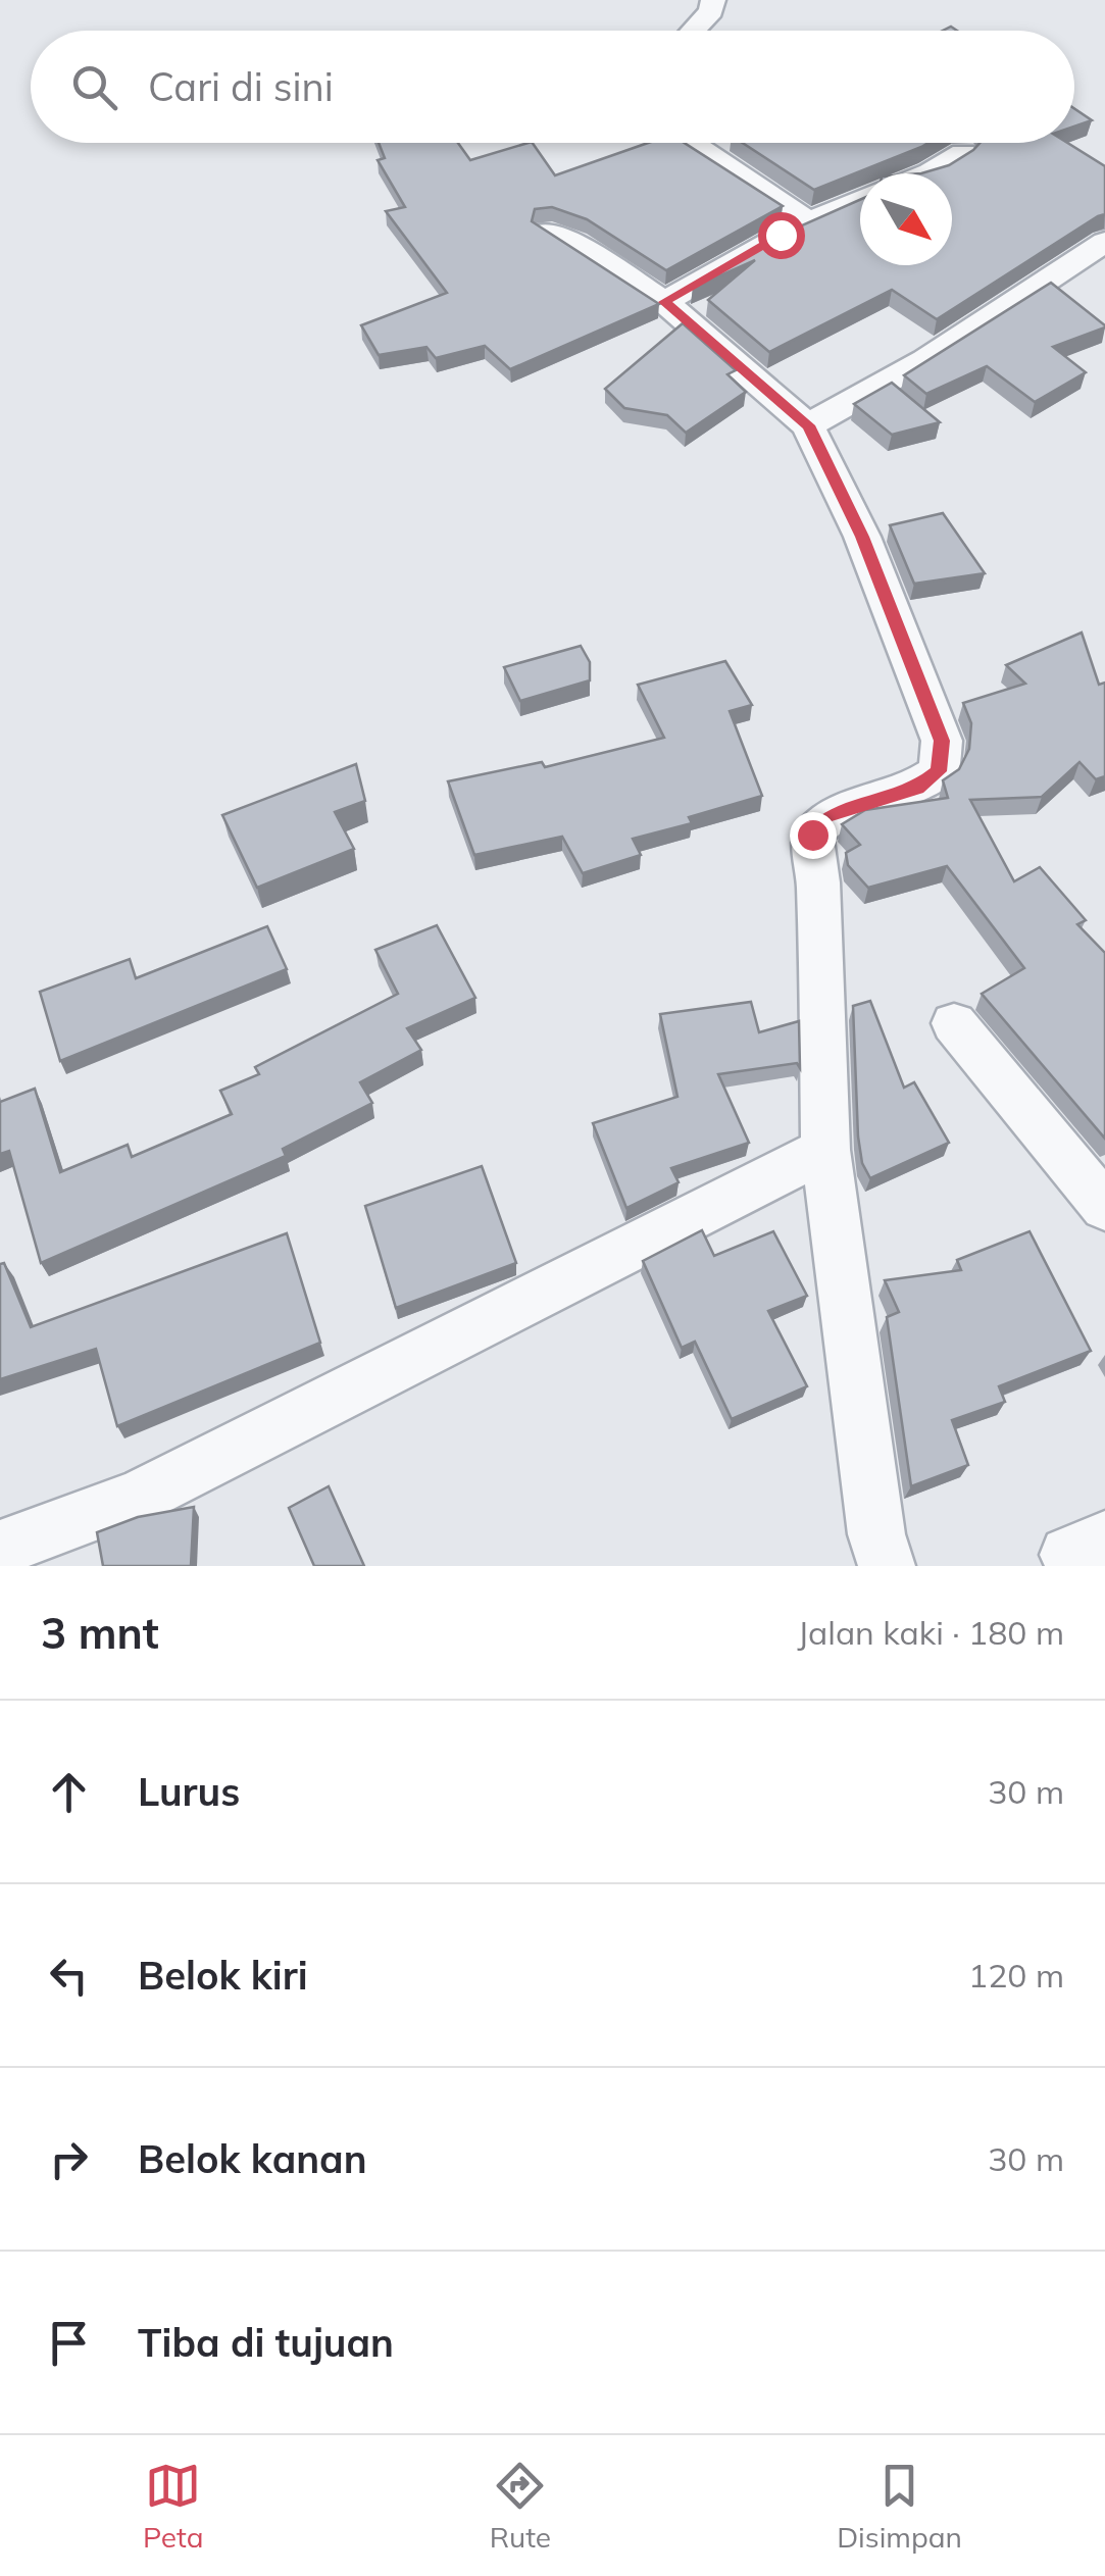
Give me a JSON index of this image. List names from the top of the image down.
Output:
{
  "north": "bottom right",
  "page": {
    "search": "Cari di sini",
    "heading": ["3 mnt", "Jalan kaki · 180 m"],
    "list": [
      ["Lurus", "30 m"],
      ["Belok kiri", "120 m"],
      ["Belok kanan", "30 m"],
      "Tiba di tujuan"
    ],
    "nav": ["Peta", "Rute", "Disimpan"]
  }
}
